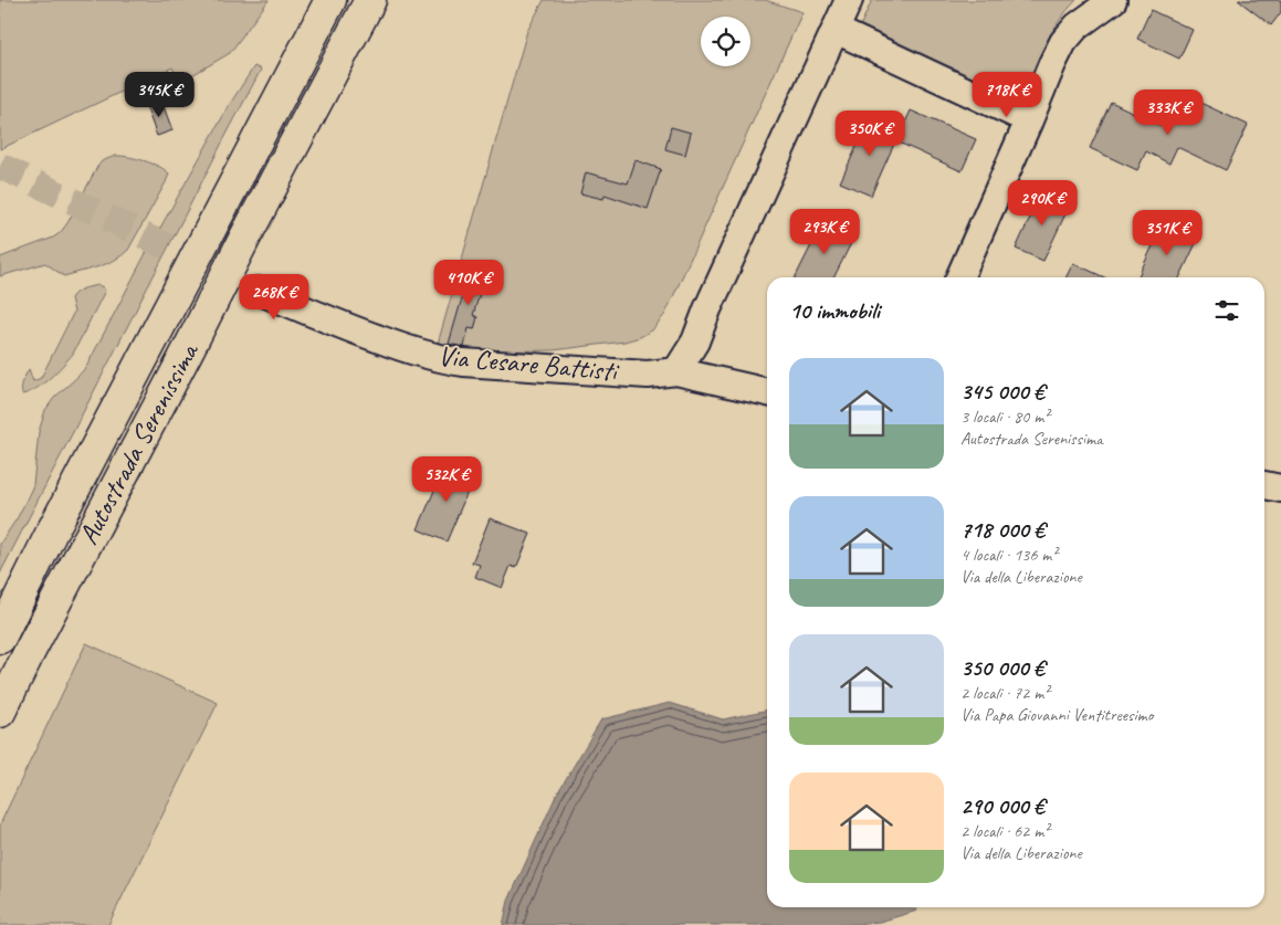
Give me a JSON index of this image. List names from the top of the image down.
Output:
{
  "streets": {
    "highway": ["Autostrada Serenissima"],
    "street": ["Via Cesare Battisti"]
  },
  "page": {
    "price": [
      "345K €",
      "718K €",
      "333K €",
      "350K €",
      "290K €",
      "293K €",
      "351K €",
      "410K €",
      "268K €",
      "532K €"
    ],
    "heading": "10 immobili",
    "list": [
      {
        "name": "345 000 €",
        "note": "3 locali · 80 m² · Autostrada Serenissima"
      },
      {
        "name": "718 000 €",
        "note": "4 locali · 136 m² · Via della Liberazione"
      },
      {
        "name": "350 000 €",
        "note": "2 locali · 72 m² · Via Papa Giovanni Ventitreesimo"
      },
      {
        "name": "290 000 €",
        "note": "2 locali · 62 m² · Via della Liberazione"
      }
    ]
  }
}
